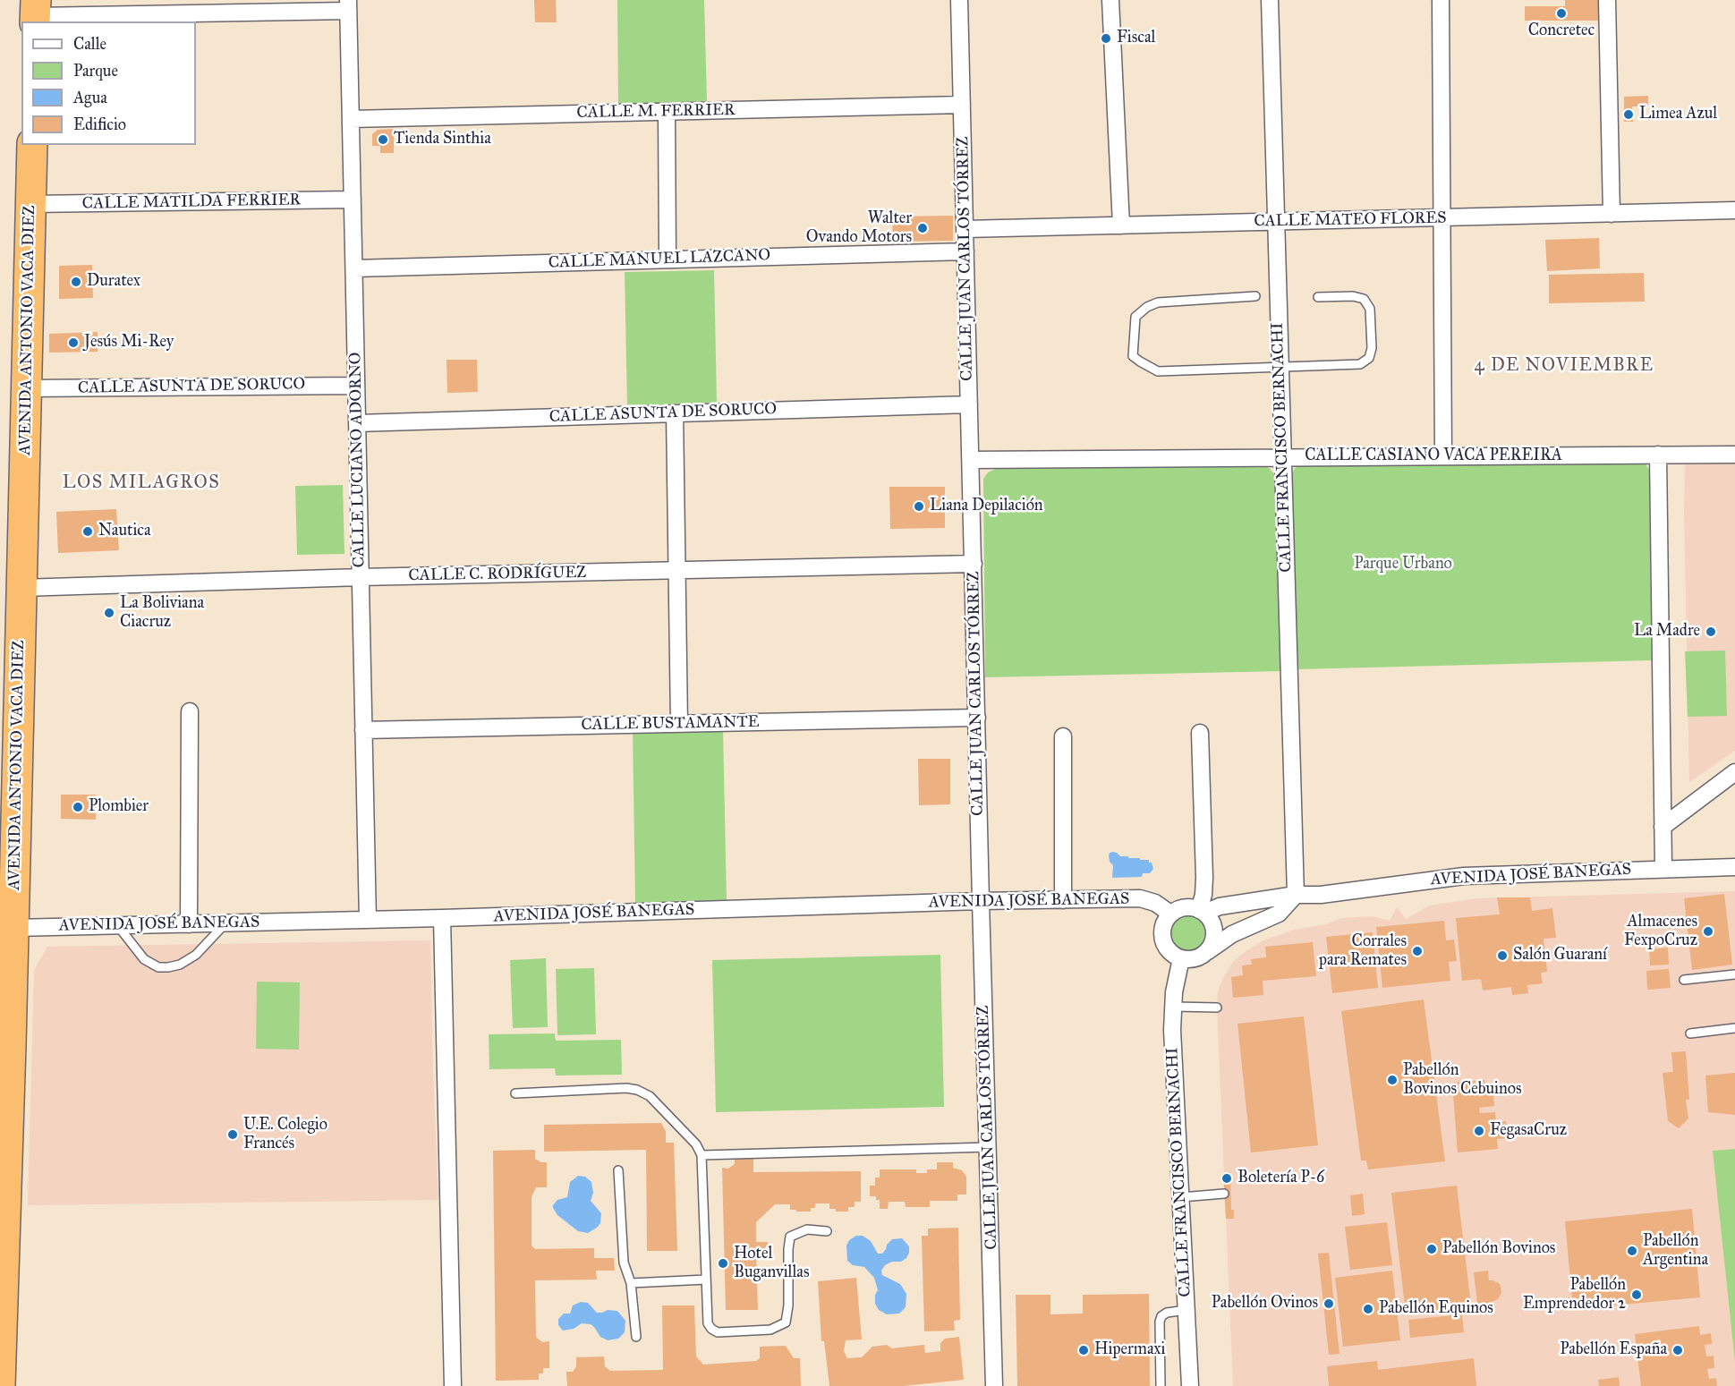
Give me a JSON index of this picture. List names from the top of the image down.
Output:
{
  "streets": {
    "highway": ["AVENIDA ANTONIO VACA DIEZ"],
    "street": [
      "CALLE M. FERRIER",
      "CALLE MATILDA FERRIER",
      "CALLE MATEO FLORES",
      "CALLE JUAN CARLOS TÓRREZ",
      "CALLE MANUEL LAZCANO",
      "CALLE ASUNTA DE SORUCO",
      "CALLE FRANCISCO BERNACHI",
      "CALLE CASIANO VACA PEREIRA",
      "CALLE LUCIANO ADORNO",
      "CALLE C. RODRÍGUEZ",
      "CALLE BUSTAMANTE",
      "AVENIDA JOSÉ BANEGAS"
    ]
  },
  "crossings": [
    ["CALLE M. FERRIER", "CALLE JUAN CARLOS TÓRREZ"],
    ["CALLE M. FERRIER", "CALLE LUCIANO ADORNO"],
    ["CALLE MATILDA FERRIER", "AVENIDA ANTONIO VACA DIEZ"],
    ["CALLE MATILDA FERRIER", "CALLE LUCIANO ADORNO"],
    ["CALLE MATEO FLORES", "CALLE JUAN CARLOS TÓRREZ"],
    ["CALLE MATEO FLORES", "CALLE FRANCISCO BERNACHI"],
    ["CALLE JUAN CARLOS TÓRREZ", "CALLE MANUEL LAZCANO"],
    ["CALLE JUAN CARLOS TÓRREZ", "CALLE ASUNTA DE SORUCO"],
    ["CALLE JUAN CARLOS TÓRREZ", "CALLE CASIANO VACA PEREIRA"],
    ["CALLE JUAN CARLOS TÓRREZ", "CALLE C. RODRÍGUEZ"],
    ["CALLE JUAN CARLOS TÓRREZ", "CALLE BUSTAMANTE"],
    ["CALLE JUAN CARLOS TÓRREZ", "AVENIDA JOSÉ BANEGAS"],
    ["CALLE MANUEL LAZCANO", "CALLE LUCIANO ADORNO"],
    ["AVENIDA ANTONIO VACA DIEZ", "CALLE ASUNTA DE SORUCO"],
    ["AVENIDA ANTONIO VACA DIEZ", "CALLE C. RODRÍGUEZ"],
    ["AVENIDA ANTONIO VACA DIEZ", "AVENIDA JOSÉ BANEGAS"],
    ["CALLE ASUNTA DE SORUCO", "CALLE LUCIANO ADORNO"],
    ["CALLE FRANCISCO BERNACHI", "CALLE CASIANO VACA PEREIRA"],
    ["CALLE FRANCISCO BERNACHI", "AVENIDA JOSÉ BANEGAS"],
    ["CALLE LUCIANO ADORNO", "CALLE C. RODRÍGUEZ"],
    ["CALLE LUCIANO ADORNO", "CALLE BUSTAMANTE"],
    ["CALLE LUCIANO ADORNO", "AVENIDA JOSÉ BANEGAS"]
  ],
  "districts": ["4 DE NOVIEMBRE", "LOS MILAGROS"],
  "parks": ["Parque Urbano"],
  "places": [
    "Concretec",
    "Fiscal",
    "Limea Azul",
    "Tienda Sinthia",
    "Walter Ovando Motors",
    "Duratex",
    "Jesús Mi-Rey",
    "Liana Depilación",
    "Nautica",
    "La Boliviana Ciacruz",
    "La Madre",
    "Plombier",
    "Almacenes FexpoCruz",
    "Corrales para Remates",
    "Salón Guaraní",
    "Pabellón Bovinos Cebuinos",
    "FegasaCruz",
    "U.E. Colegio Francés",
    "Boletería P-6",
    "Pabellón Bovinos",
    "Pabellón Argentina",
    "Hotel Buganvillas",
    "Pabellón Emprendedor 2",
    "Pabellón Ovinos",
    "Pabellón Equinos",
    "Hipermaxi",
    "Pabellón España"
  ],
  "legend": [
    "Calle",
    "Parque",
    "Agua",
    "Edificio"
  ]
}
